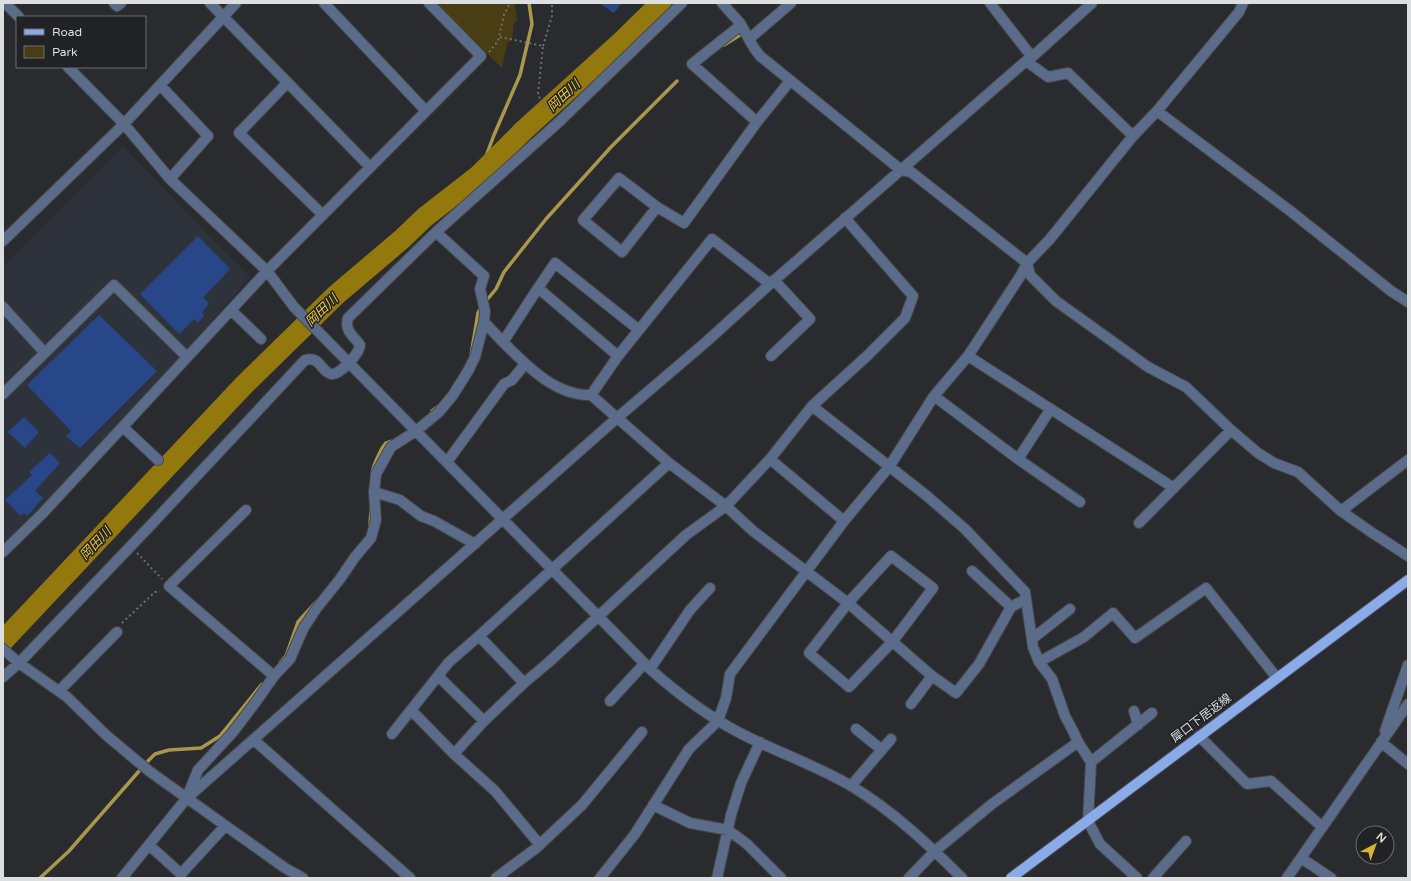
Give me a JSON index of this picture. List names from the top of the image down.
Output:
{
  "streets": {
    "main road": ["犀口下居返線"]
  },
  "water": ["岡田川"],
  "legend": ["Road", "Park"],
  "north": "top right"
}
